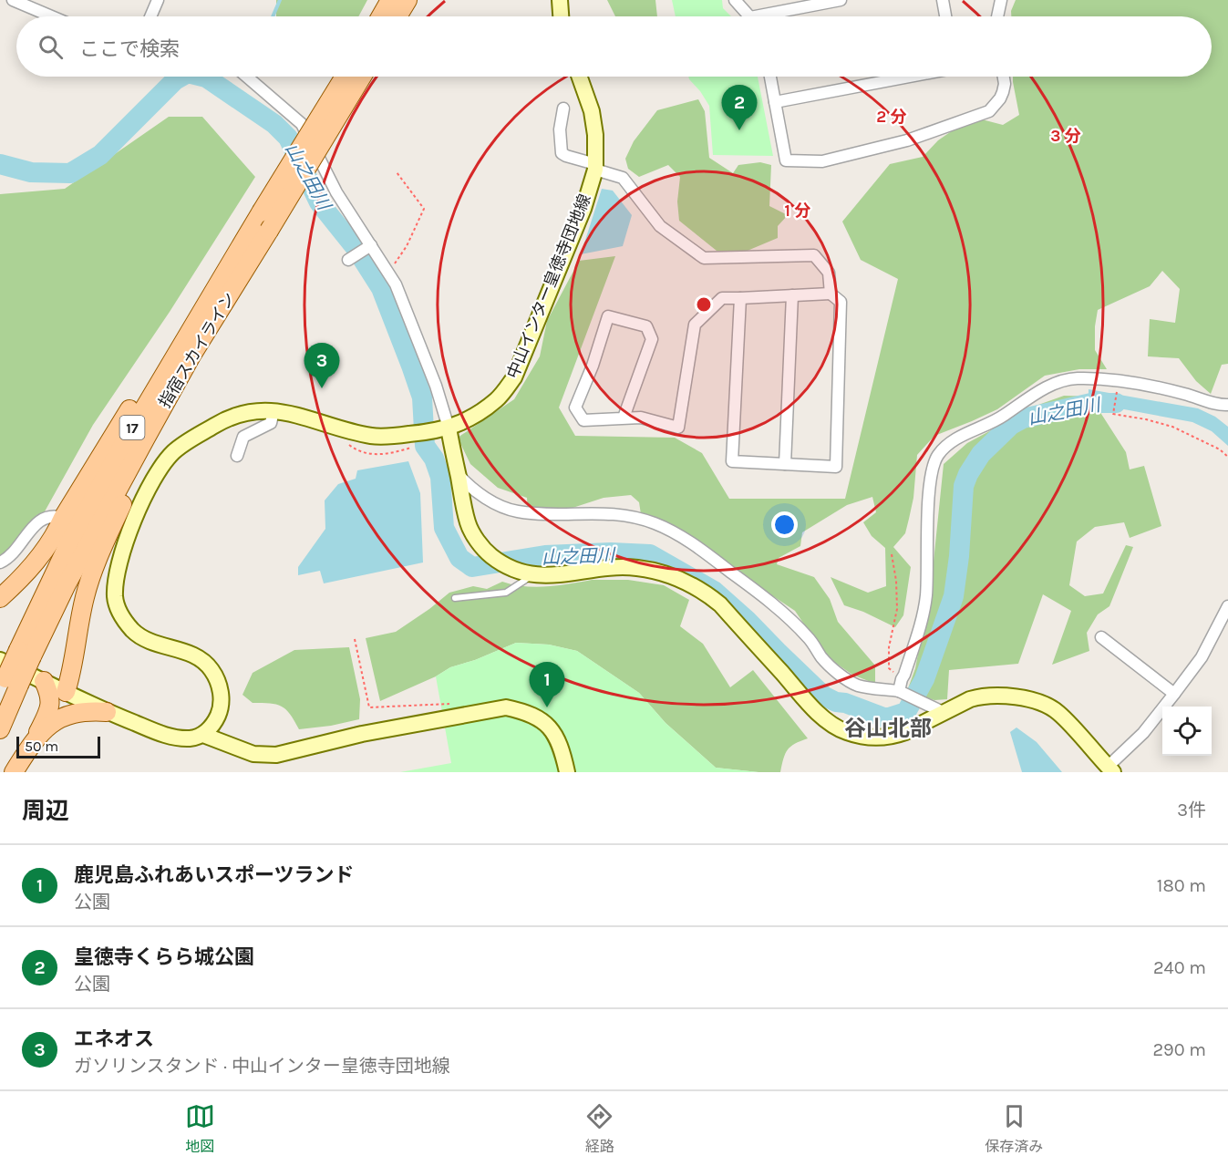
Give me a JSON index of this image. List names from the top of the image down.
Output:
{
  "streets": {
    "main road": ["指宿スカイライン", "17"],
    "street": ["中山インター皇徳寺団地線"]
  },
  "districts": ["谷山北部"],
  "water": ["山之田川"],
  "scale_bar": "50 m",
  "page": {
    "search": "ここで検索",
    "pins": ["2", "3", "1"],
    "scale": "50 m",
    "heading": ["周辺", "3件"],
    "list": [
      {
        "mark": "1",
        "name": "鹿児島ふれあいスポーツランド",
        "note": "公園",
        "value": "180 m"
      },
      {
        "mark": "2",
        "name": "皇徳寺くらら城公園",
        "note": "公園",
        "value": "240 m"
      },
      {
        "mark": "3",
        "name": "エネオス",
        "note": "ガソリンスタンド · 中山インター皇徳寺団地線",
        "value": "290 m"
      }
    ],
    "nav": ["地図", "経路", "保存済み"]
  },
  "rings": ["2 分", "3 分", "1 分"]
}
